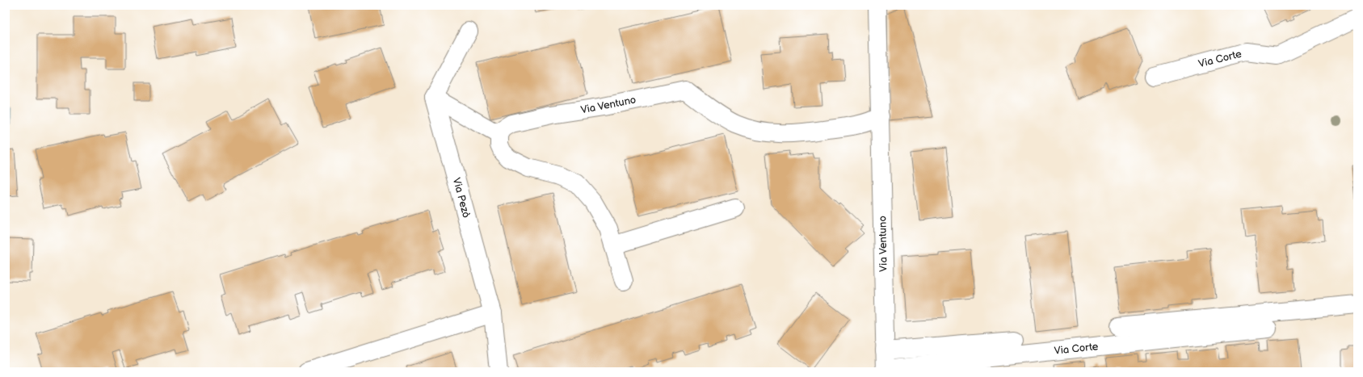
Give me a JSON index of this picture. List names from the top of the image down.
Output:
{
  "streets": {
    "street": ["Via Corte", "Via Ventuno", "Via Pezò"]
  },
  "crossings": [
    ["Via Corte", "Via Ventuno"]
  ]
}
